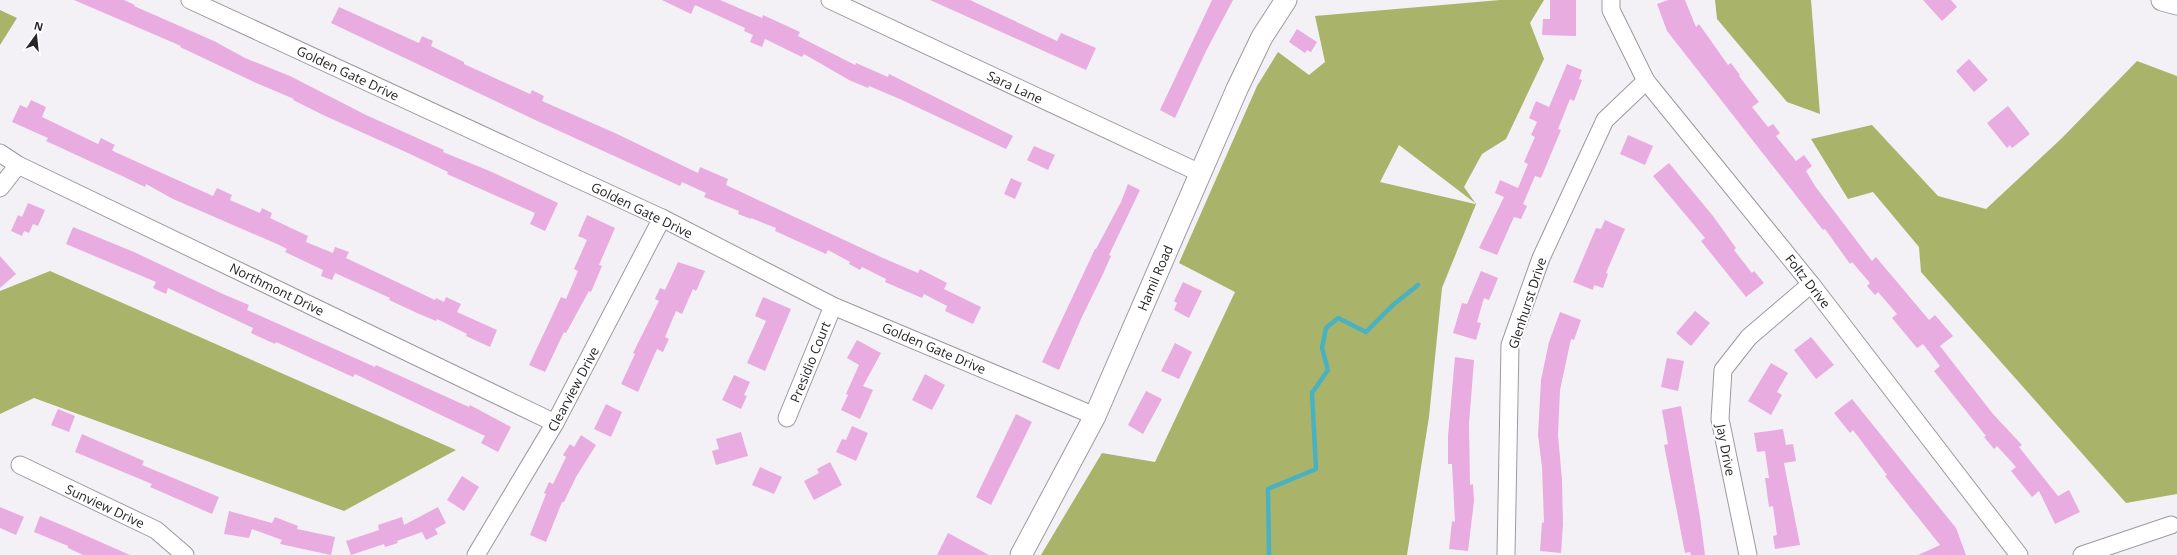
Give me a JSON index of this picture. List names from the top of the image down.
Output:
{
  "streets": {
    "street": [
      "Golden Gate Drive",
      "Sara Lane",
      "Hamil Road",
      "Foltz Drive",
      "Northmont Drive",
      "Glenhurst Drive",
      "Presidio Court",
      "Clearview Drive",
      "Jay Drive",
      "Sunview Drive"
    ]
  },
  "crossings": [
    ["Golden Gate Drive", "Hamil Road"],
    ["Golden Gate Drive", "Presidio Court"],
    ["Golden Gate Drive", "Clearview Drive"],
    ["Sara Lane", "Hamil Road"],
    ["Foltz Drive", "Glenhurst Drive"],
    ["Foltz Drive", "Jay Drive"],
    ["Northmont Drive", "Clearview Drive"]
  ],
  "north": "top"
}
